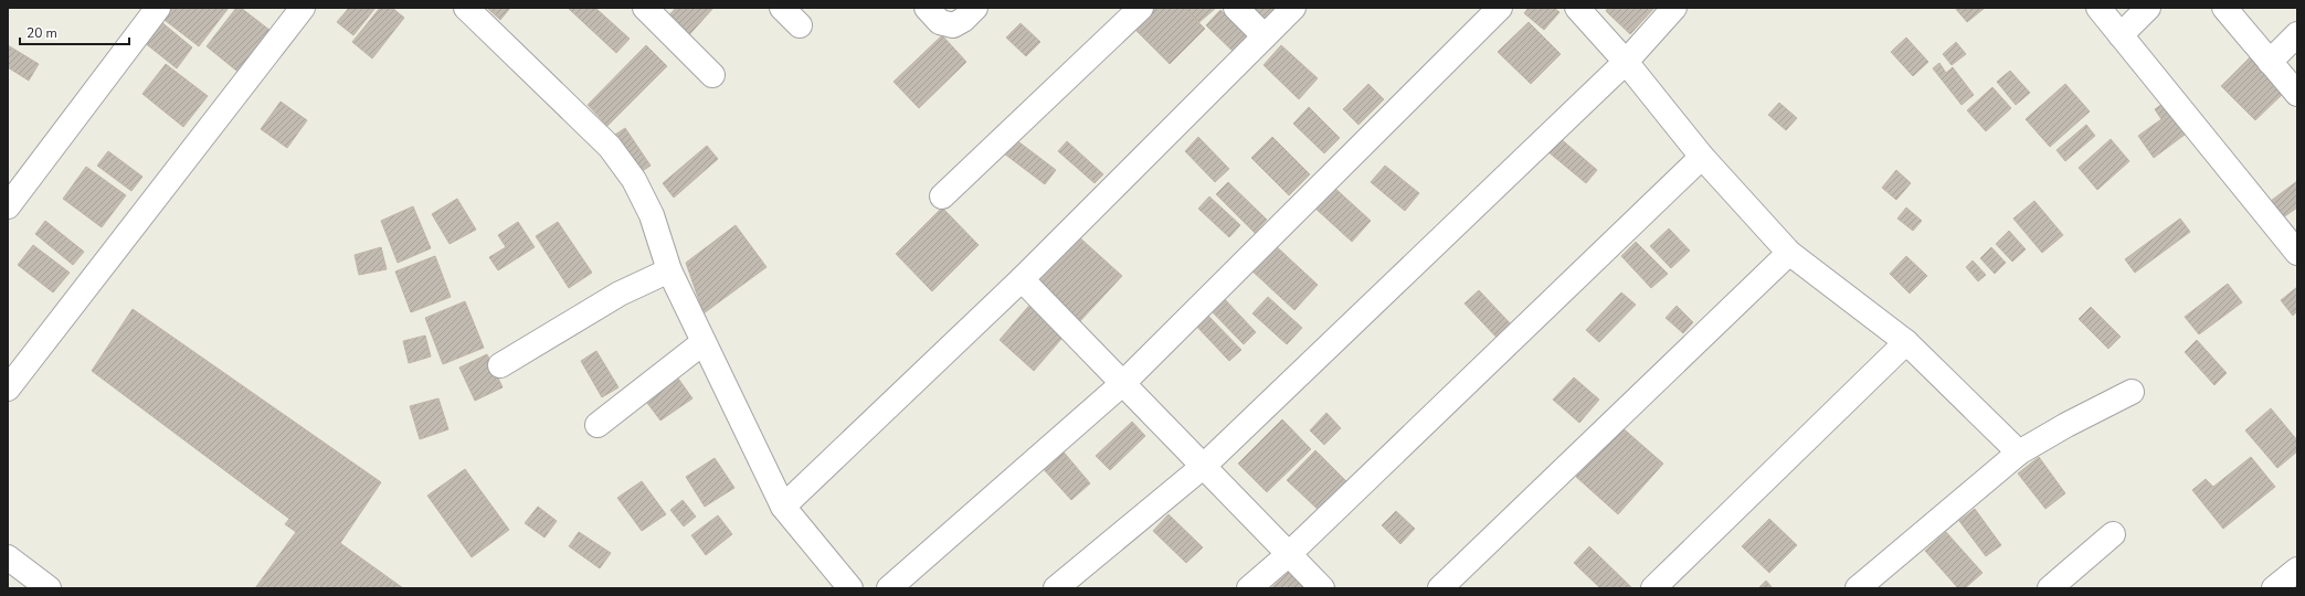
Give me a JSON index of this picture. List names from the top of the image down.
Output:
{
  "scale_bar": "20 m"
}
